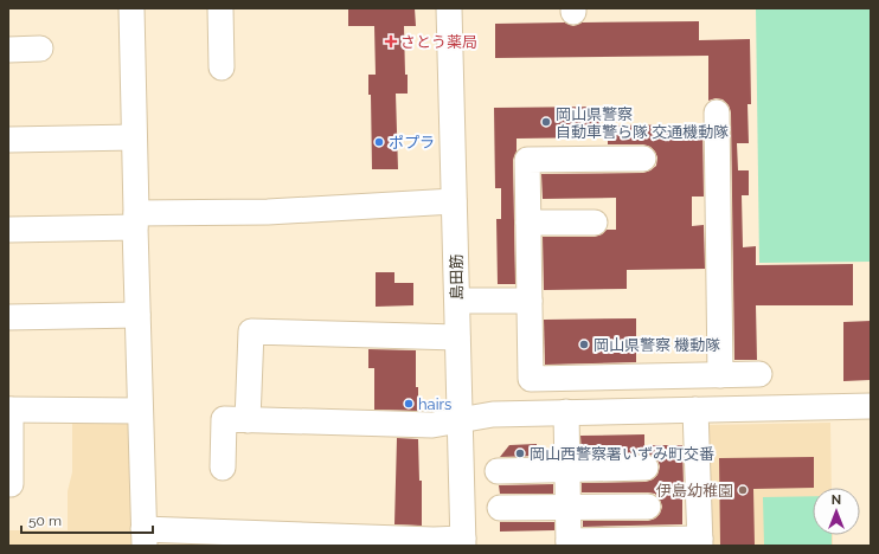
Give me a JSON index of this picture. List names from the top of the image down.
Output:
{
  "streets": {
    "street": ["島田筋"]
  },
  "places": {
    "health": ["さとう薬局"],
    "other": [
      "岡山県警察 自動車警ら隊 交通機動隊",
      "ポプラ",
      "岡山県警察 機動隊",
      "hairs",
      "岡山西警察署いずみ町交番",
      "伊島幼稚園"
    ]
  },
  "scale_bar": "50 m",
  "north": "top"
}
